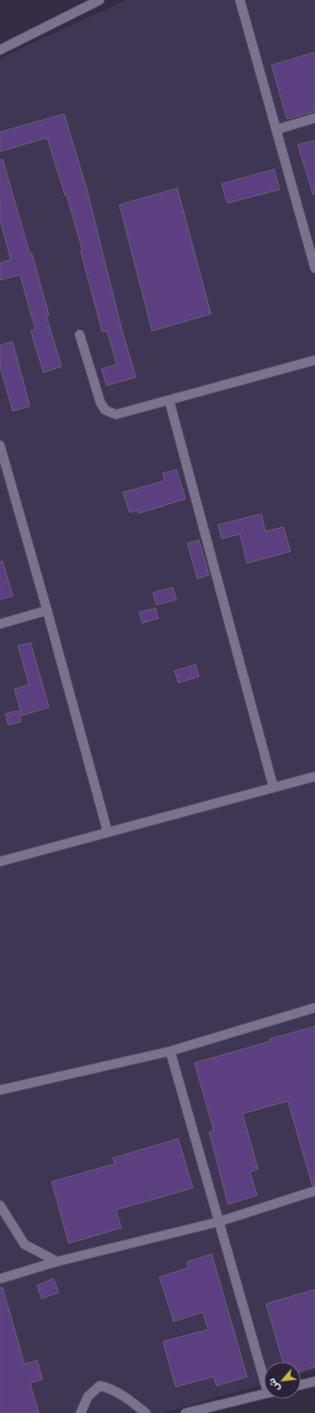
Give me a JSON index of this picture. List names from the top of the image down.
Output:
{
  "north": "bottom left"
}
